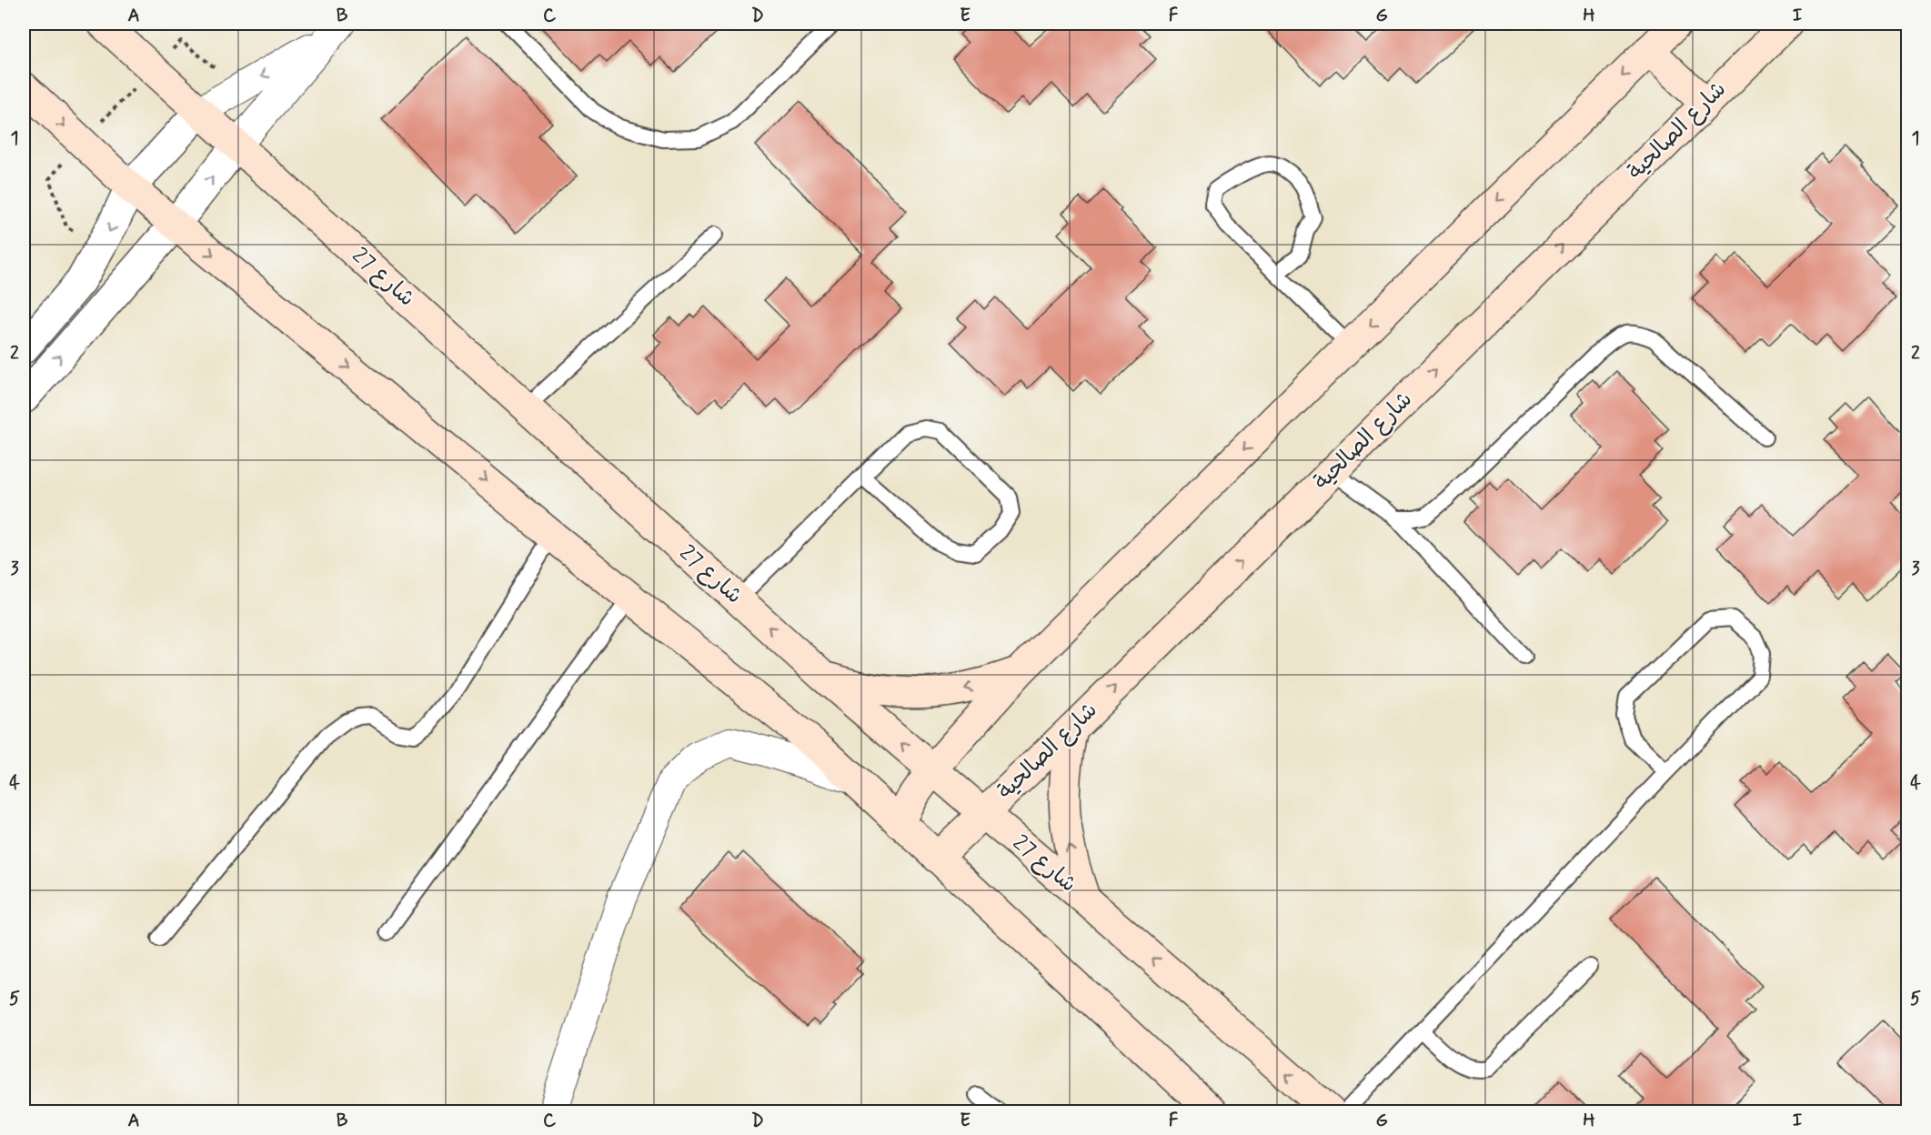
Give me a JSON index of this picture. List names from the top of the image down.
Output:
{
  "streets": {
    "main road": ["شارع الصالحية", "شارع 27"]
  },
  "crossings": [
    ["شارع الصالحية", "شارع 27"]
  ],
  "grid": {
    "columns": [
      "A",
      "B",
      "C",
      "D",
      "E",
      "F",
      "G",
      "H",
      "I"
    ],
    "rows": [
      "1",
      "2",
      "3",
      "4",
      "5"
    ]
  }
}
